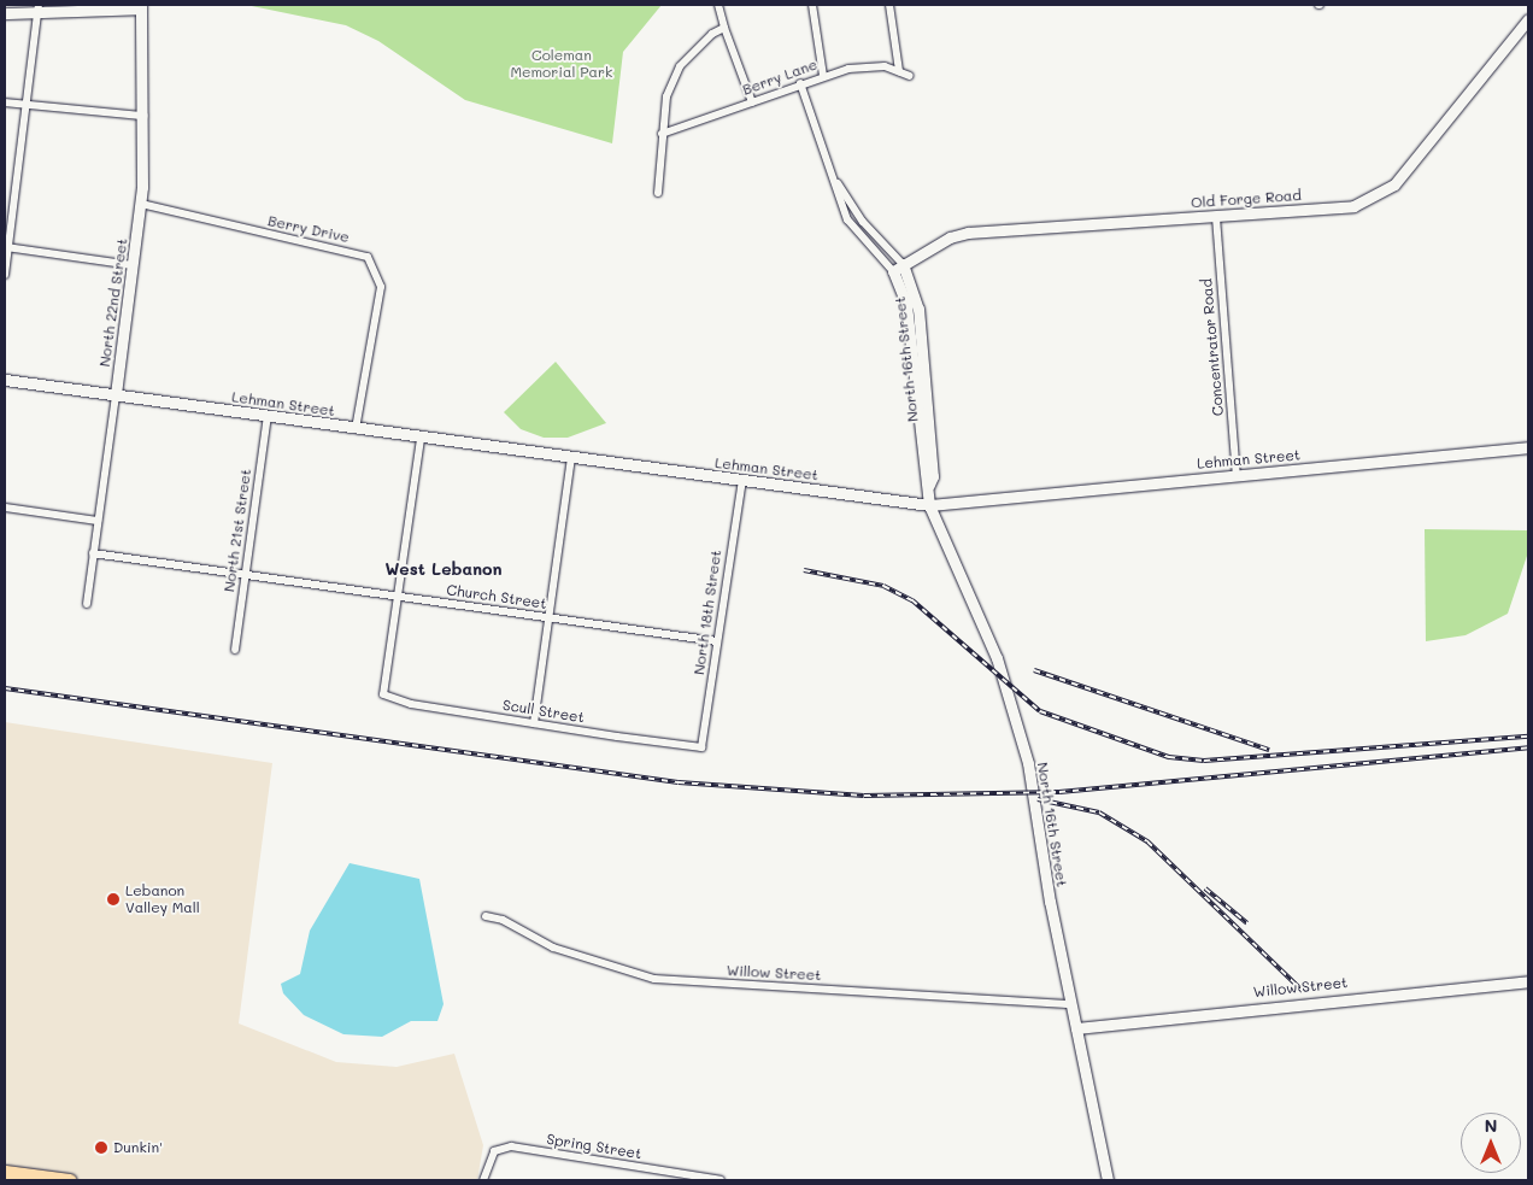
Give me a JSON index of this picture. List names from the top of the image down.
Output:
{
  "streets": {
    "main road": [
      "Old Forge Road",
      "North 22nd Street",
      "North 16th Street",
      "Lehman Street",
      "Willow Street"
    ],
    "street": [
      "Berry Lane",
      "Berry Drive",
      "Concentrator Road",
      "North 21st Street",
      "Church Street",
      "North 18th Street",
      "Scull Street",
      "Spring Street"
    ]
  },
  "crossings": [
    ["Berry Lane", "North 16th Street"],
    ["Old Forge Road", "Concentrator Road"],
    ["Old Forge Road", "North 16th Street"],
    ["Berry Drive", "North 22nd Street"],
    ["Berry Drive", "Lehman Street"],
    ["North 22nd Street", "Lehman Street"],
    ["North 22nd Street", "Church Street"],
    ["Concentrator Road", "Lehman Street"],
    ["North 16th Street", "Lehman Street"],
    ["North 16th Street", "Willow Street"],
    ["Lehman Street", "North 21st Street"],
    ["Lehman Street", "North 18th Street"],
    ["North 21st Street", "Church Street"],
    ["Church Street", "North 18th Street"],
    ["Church Street", "Scull Street"],
    ["North 18th Street", "Scull Street"]
  ],
  "districts": ["West Lebanon"],
  "parks": ["Coleman Memorial Park"],
  "places": ["Lebanon Valley Mall", "Dunkin'"],
  "north": "top"
}
